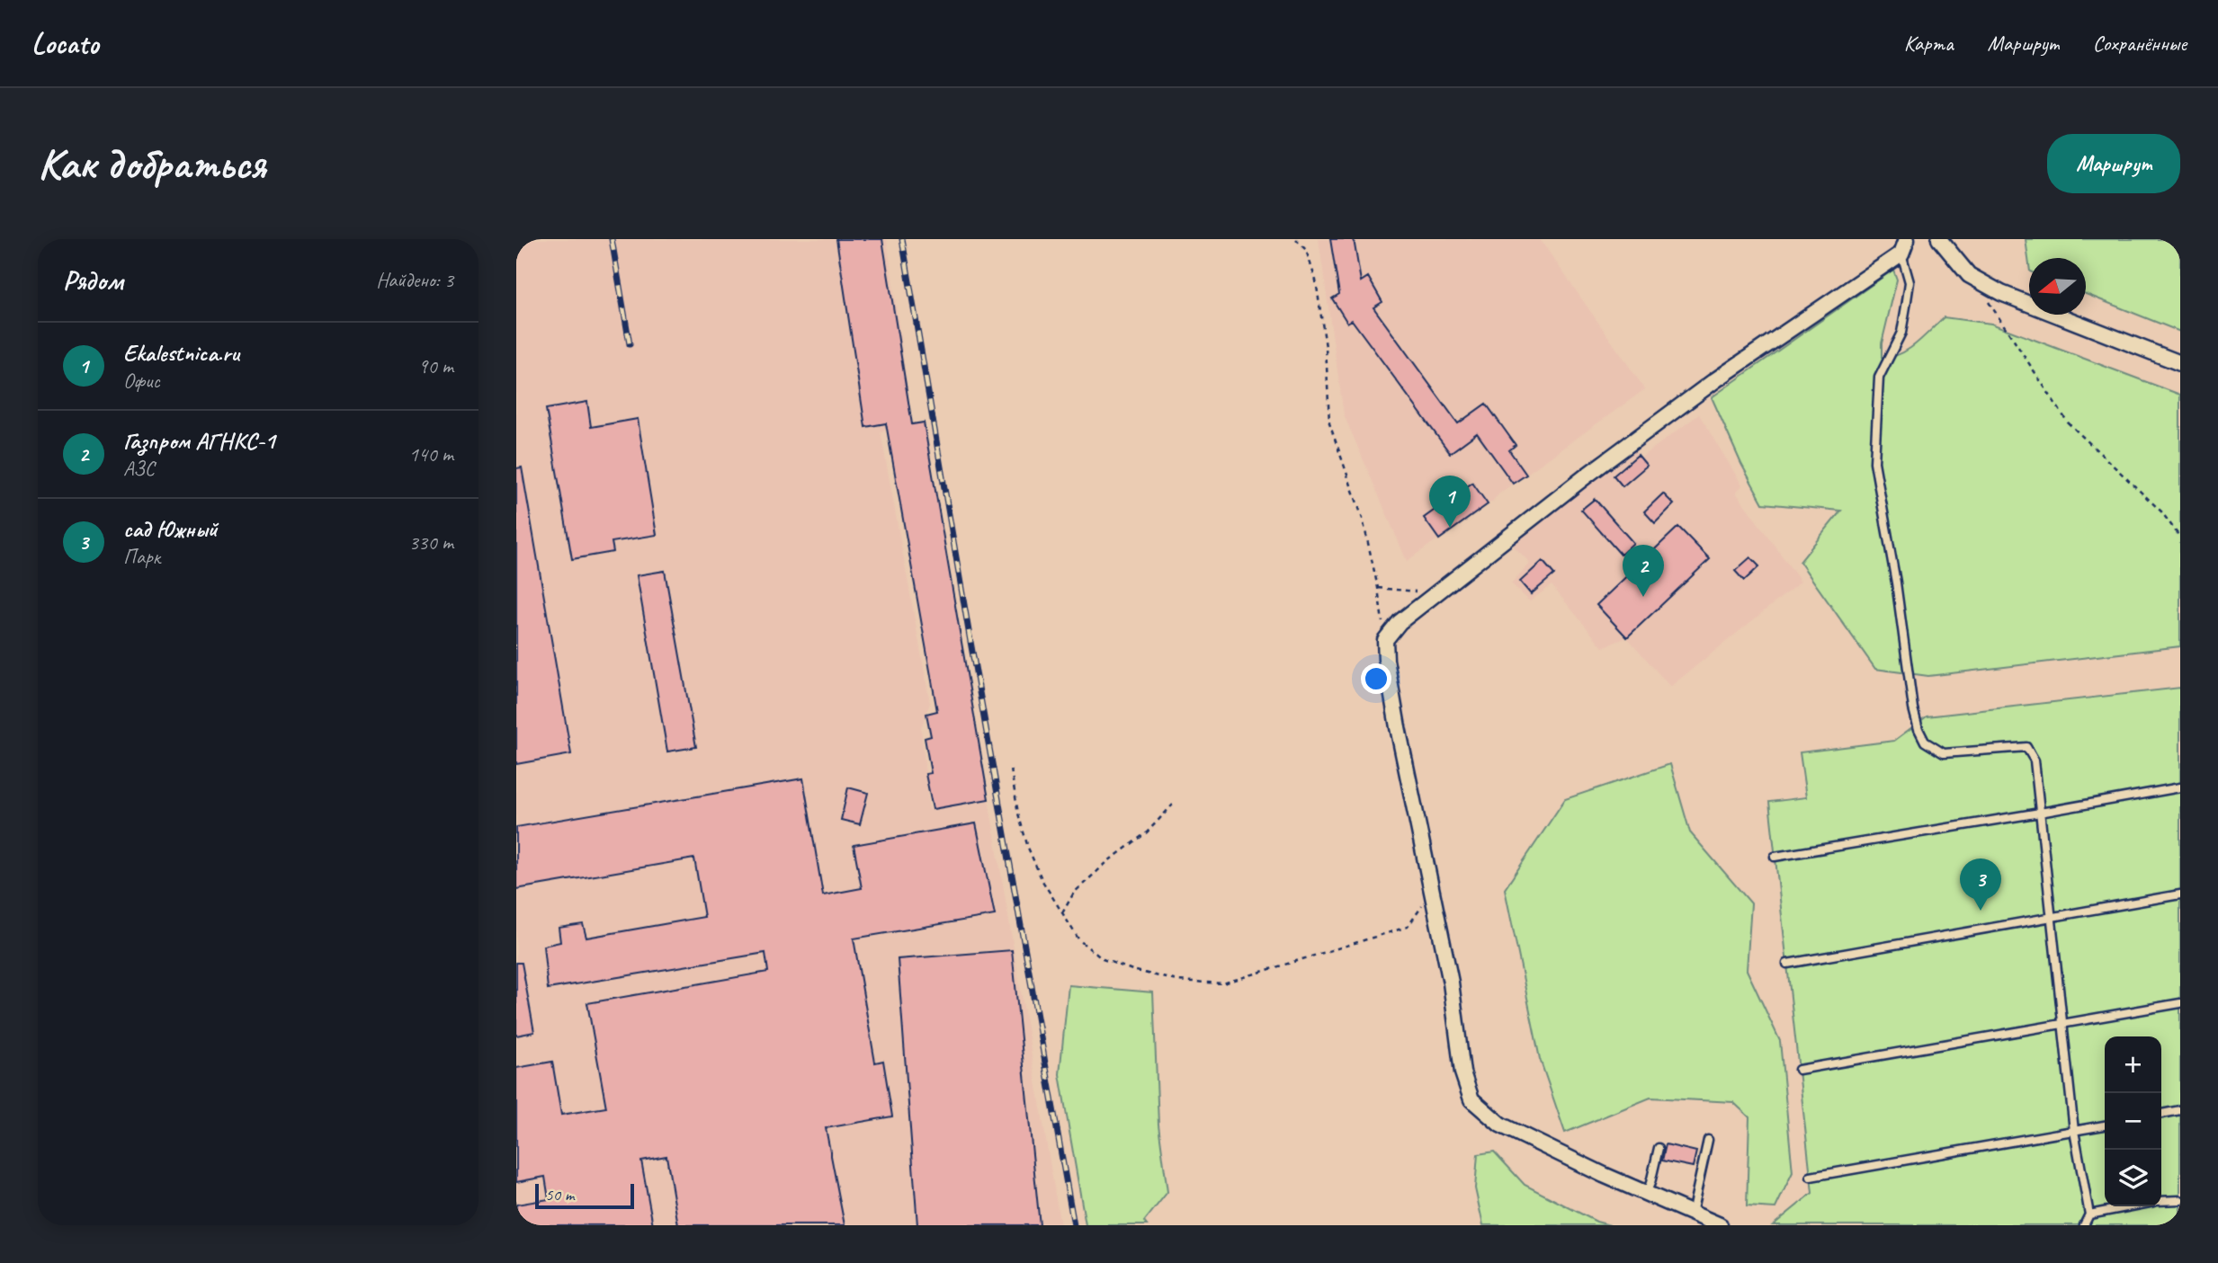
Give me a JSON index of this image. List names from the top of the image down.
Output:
{
  "scale_bar": "50 m",
  "north": "left",
  "page": {
    "header": "Locato",
    "nav": ["Карта", "Маршрут", "Сохранённые"],
    "buttons": "Маршрут",
    "title": "Как добраться",
    "heading": ["Рядом", "Найдено: 3"],
    "list": [
      {
        "mark": "1",
        "name": "Ekalestnica.ru",
        "note": "Офис",
        "value": "90 m"
      },
      {
        "mark": "2",
        "name": "Газпром АГНКС-1",
        "note": "АЗС",
        "value": "140 m"
      },
      {
        "mark": "3",
        "name": "сад Южный",
        "note": "Парк",
        "value": "330 m"
      }
    ],
    "pins": ["1", "2", "3"],
    "map_buttons": ["+", "−"],
    "scale": "50 m"
  }
}
